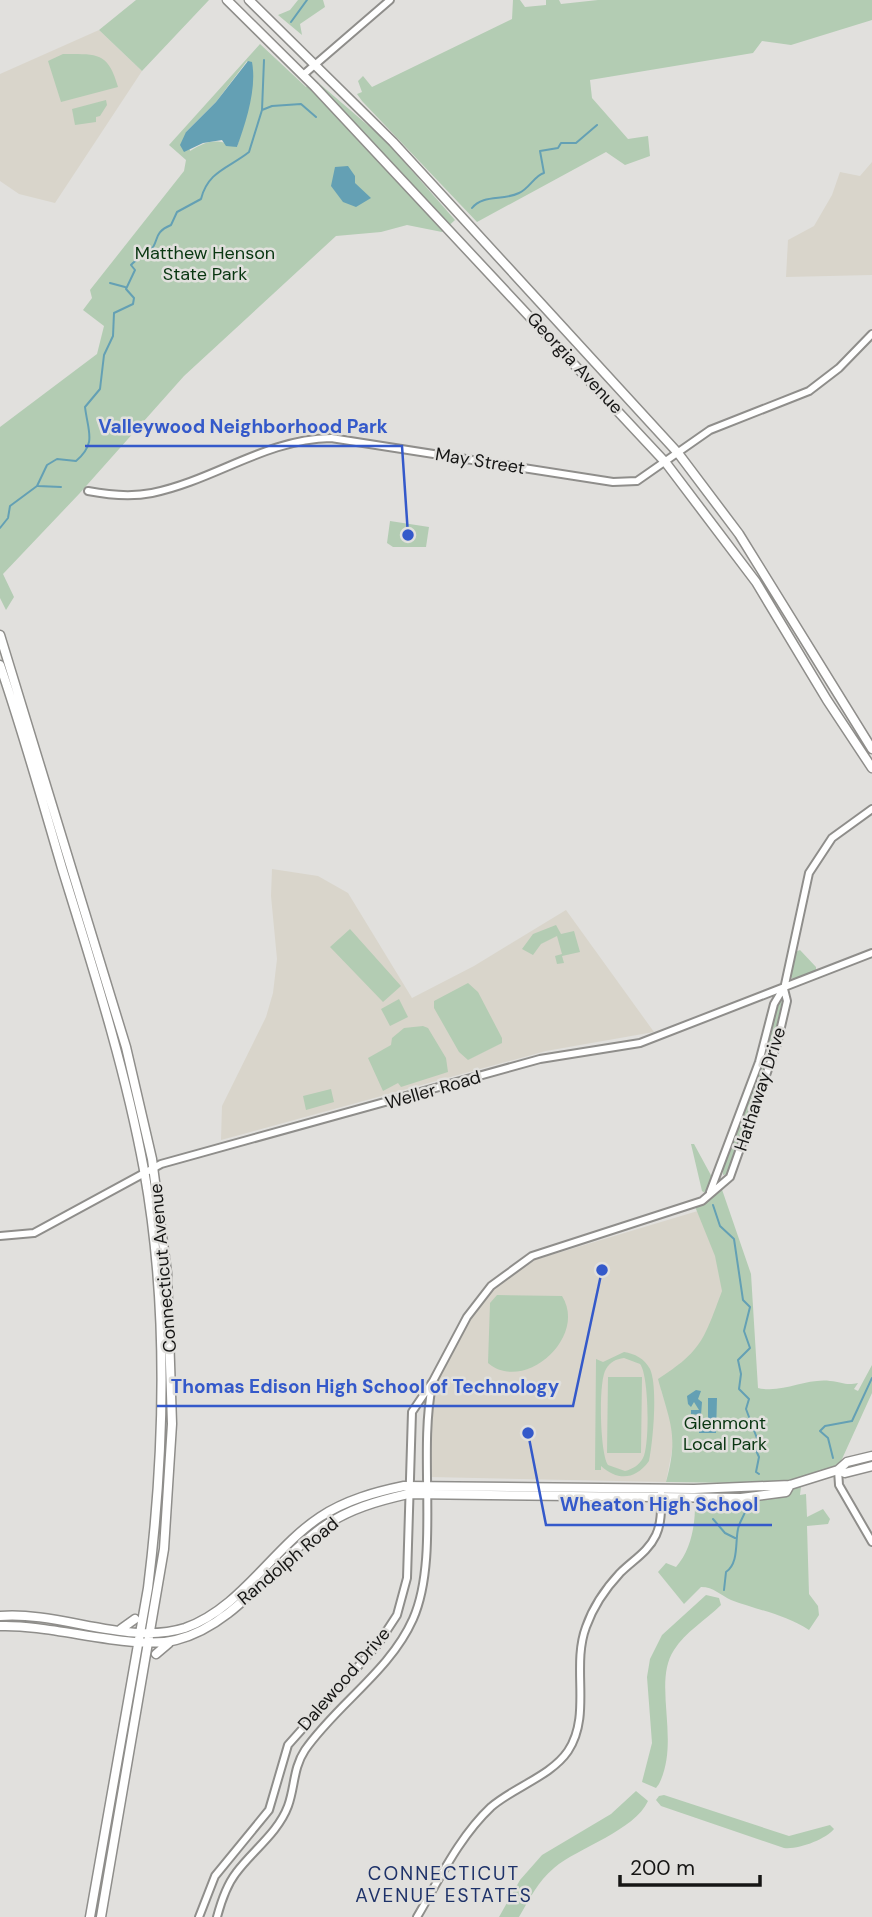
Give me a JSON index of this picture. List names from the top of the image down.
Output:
{
  "streets": {
    "main road": ["Georgia Avenue", "Connecticut Avenue", "Randolph Road"],
    "street": [
      "May Street",
      "Hathaway Drive",
      "Weller Road",
      "Dalewood Drive"
    ]
  },
  "crossings": [
    ["Georgia Avenue", "May Street"],
    ["Hathaway Drive", "Weller Road"],
    ["Hathaway Drive", "Dalewood Drive"],
    ["Weller Road", "Connecticut Avenue"],
    ["Connecticut Avenue", "Randolph Road"],
    ["Randolph Road", "Dalewood Drive"]
  ],
  "districts": ["CONNECTICUT AVENUE ESTATES"],
  "parks": ["Matthew Henson State Park", "Glenmont Local Park"],
  "places": ["Valleywood Neighborhood Park", "Thomas Edison High School of Technology", "Wheaton High School"],
  "scale_bar": "200 m"
}
